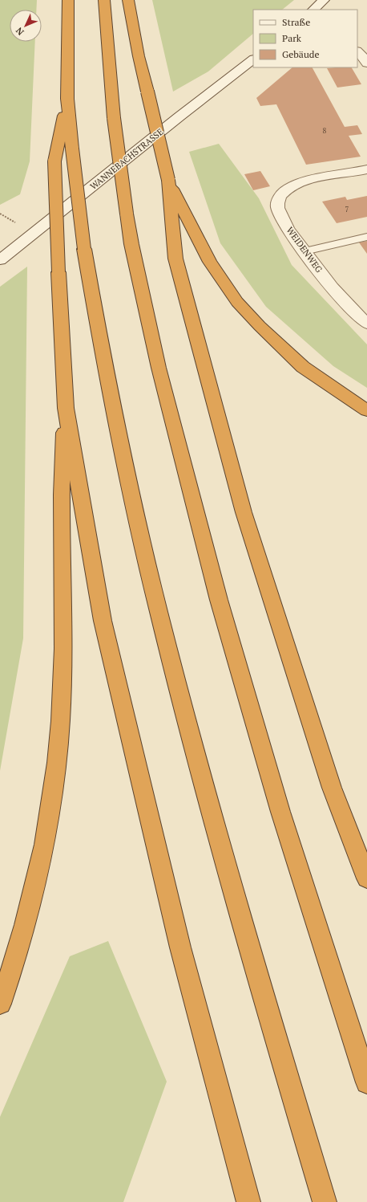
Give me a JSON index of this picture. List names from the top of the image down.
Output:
{
  "streets": {
    "main road": ["WANNEBACHSTRASSE", "WEIDENWEG"]
  },
  "house_numbers": ["8", "7"],
  "legend": ["Straße", "Park", "Gebäude"],
  "north": "bottom left"
}
